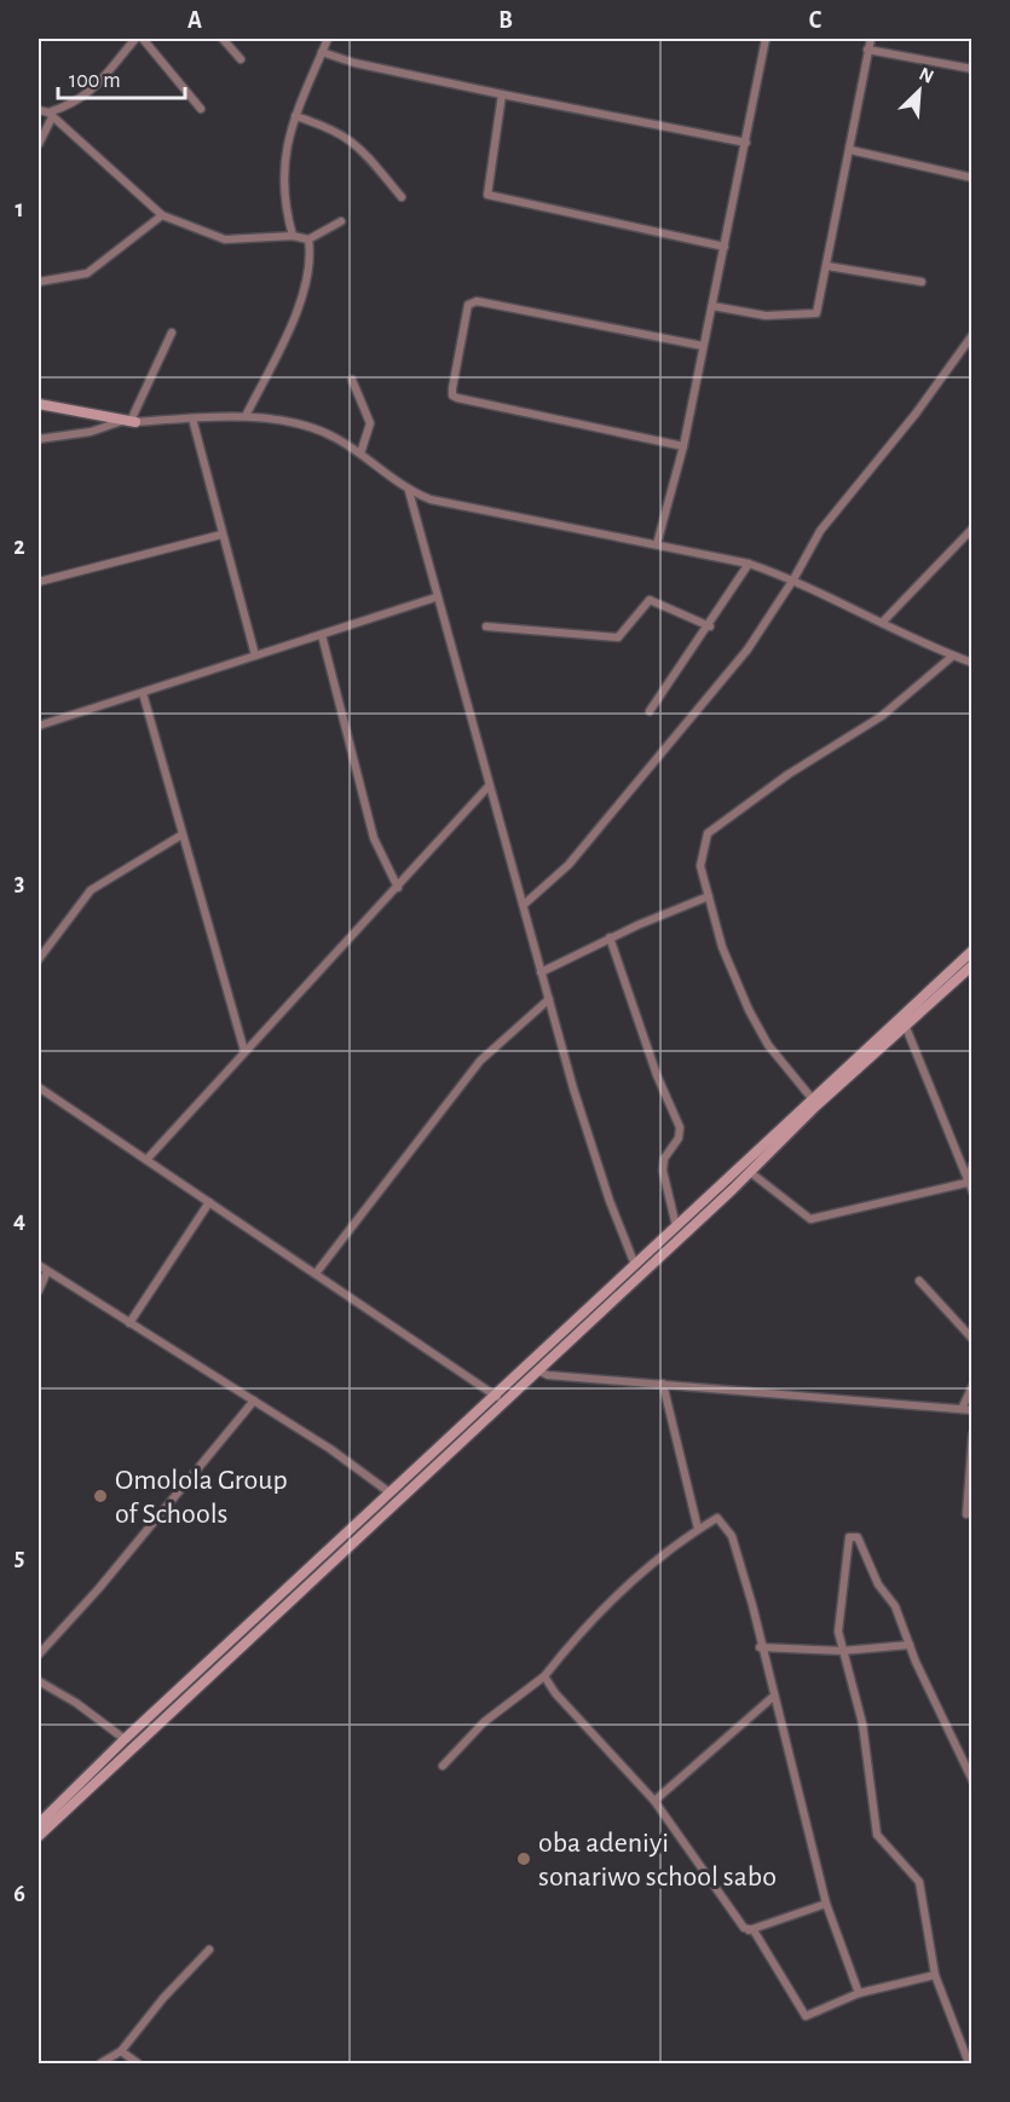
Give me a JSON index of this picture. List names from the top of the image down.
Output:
{
  "places": ["Omolola Group of Schools", "oba adeniyi sonariwo school sabo"],
  "scale_bar": "100 m",
  "north": "top right",
  "grid": {
    "columns": ["A", "B", "C"],
    "rows": [
      "1",
      "2",
      "3",
      "4",
      "5",
      "6"
    ]
  }
}
